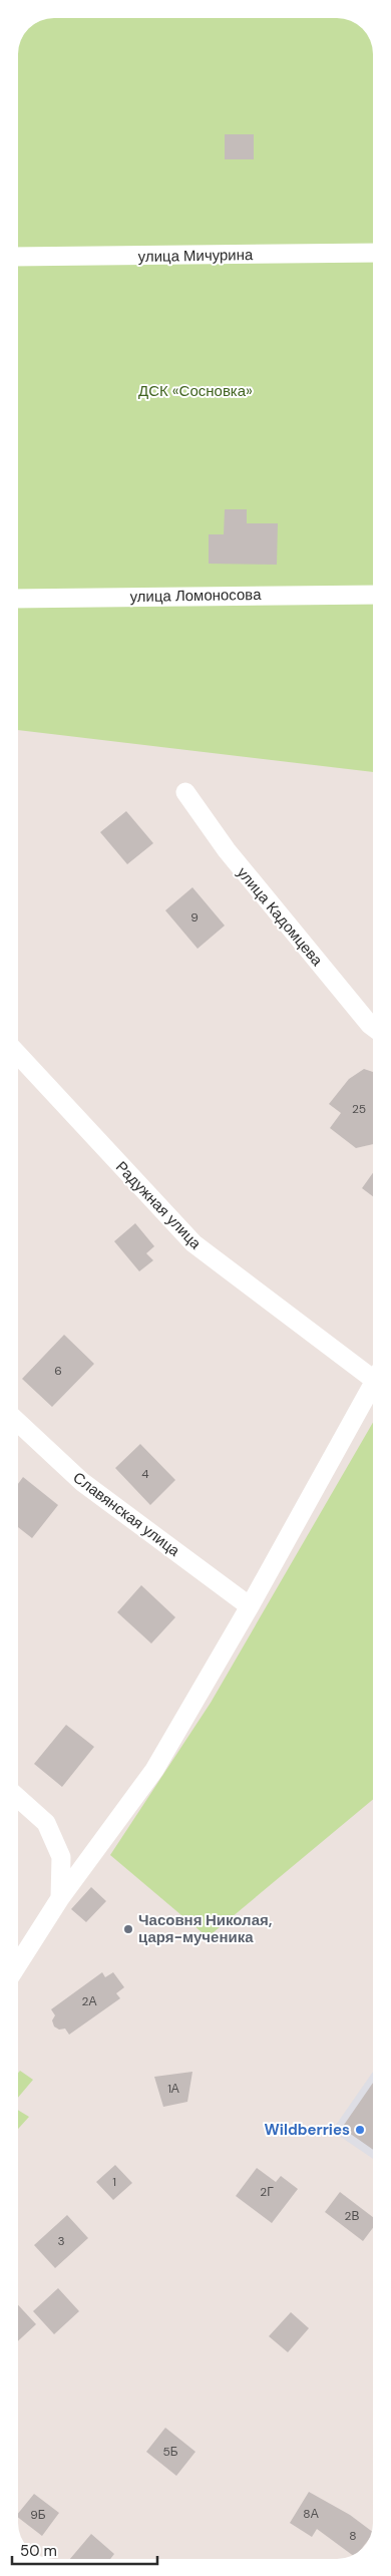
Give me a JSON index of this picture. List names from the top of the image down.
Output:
{
  "streets": {
    "street": [
      "улица Мичурина",
      "улица Ломоносова",
      "улица Кадомцева",
      "Радужная улица",
      "Славянская улица"
    ]
  },
  "parks": ["ДСК «Сосновка»"],
  "places": ["Часовня Николая, царя-мученика", "Wildberries"],
  "house_numbers": [
    "9",
    "25",
    "6",
    "4",
    "2А",
    "1А",
    "1",
    "2Г",
    "2В",
    "3",
    "5Б",
    "8А",
    "9Б",
    "8"
  ],
  "scale_bar": "50 m"
}
